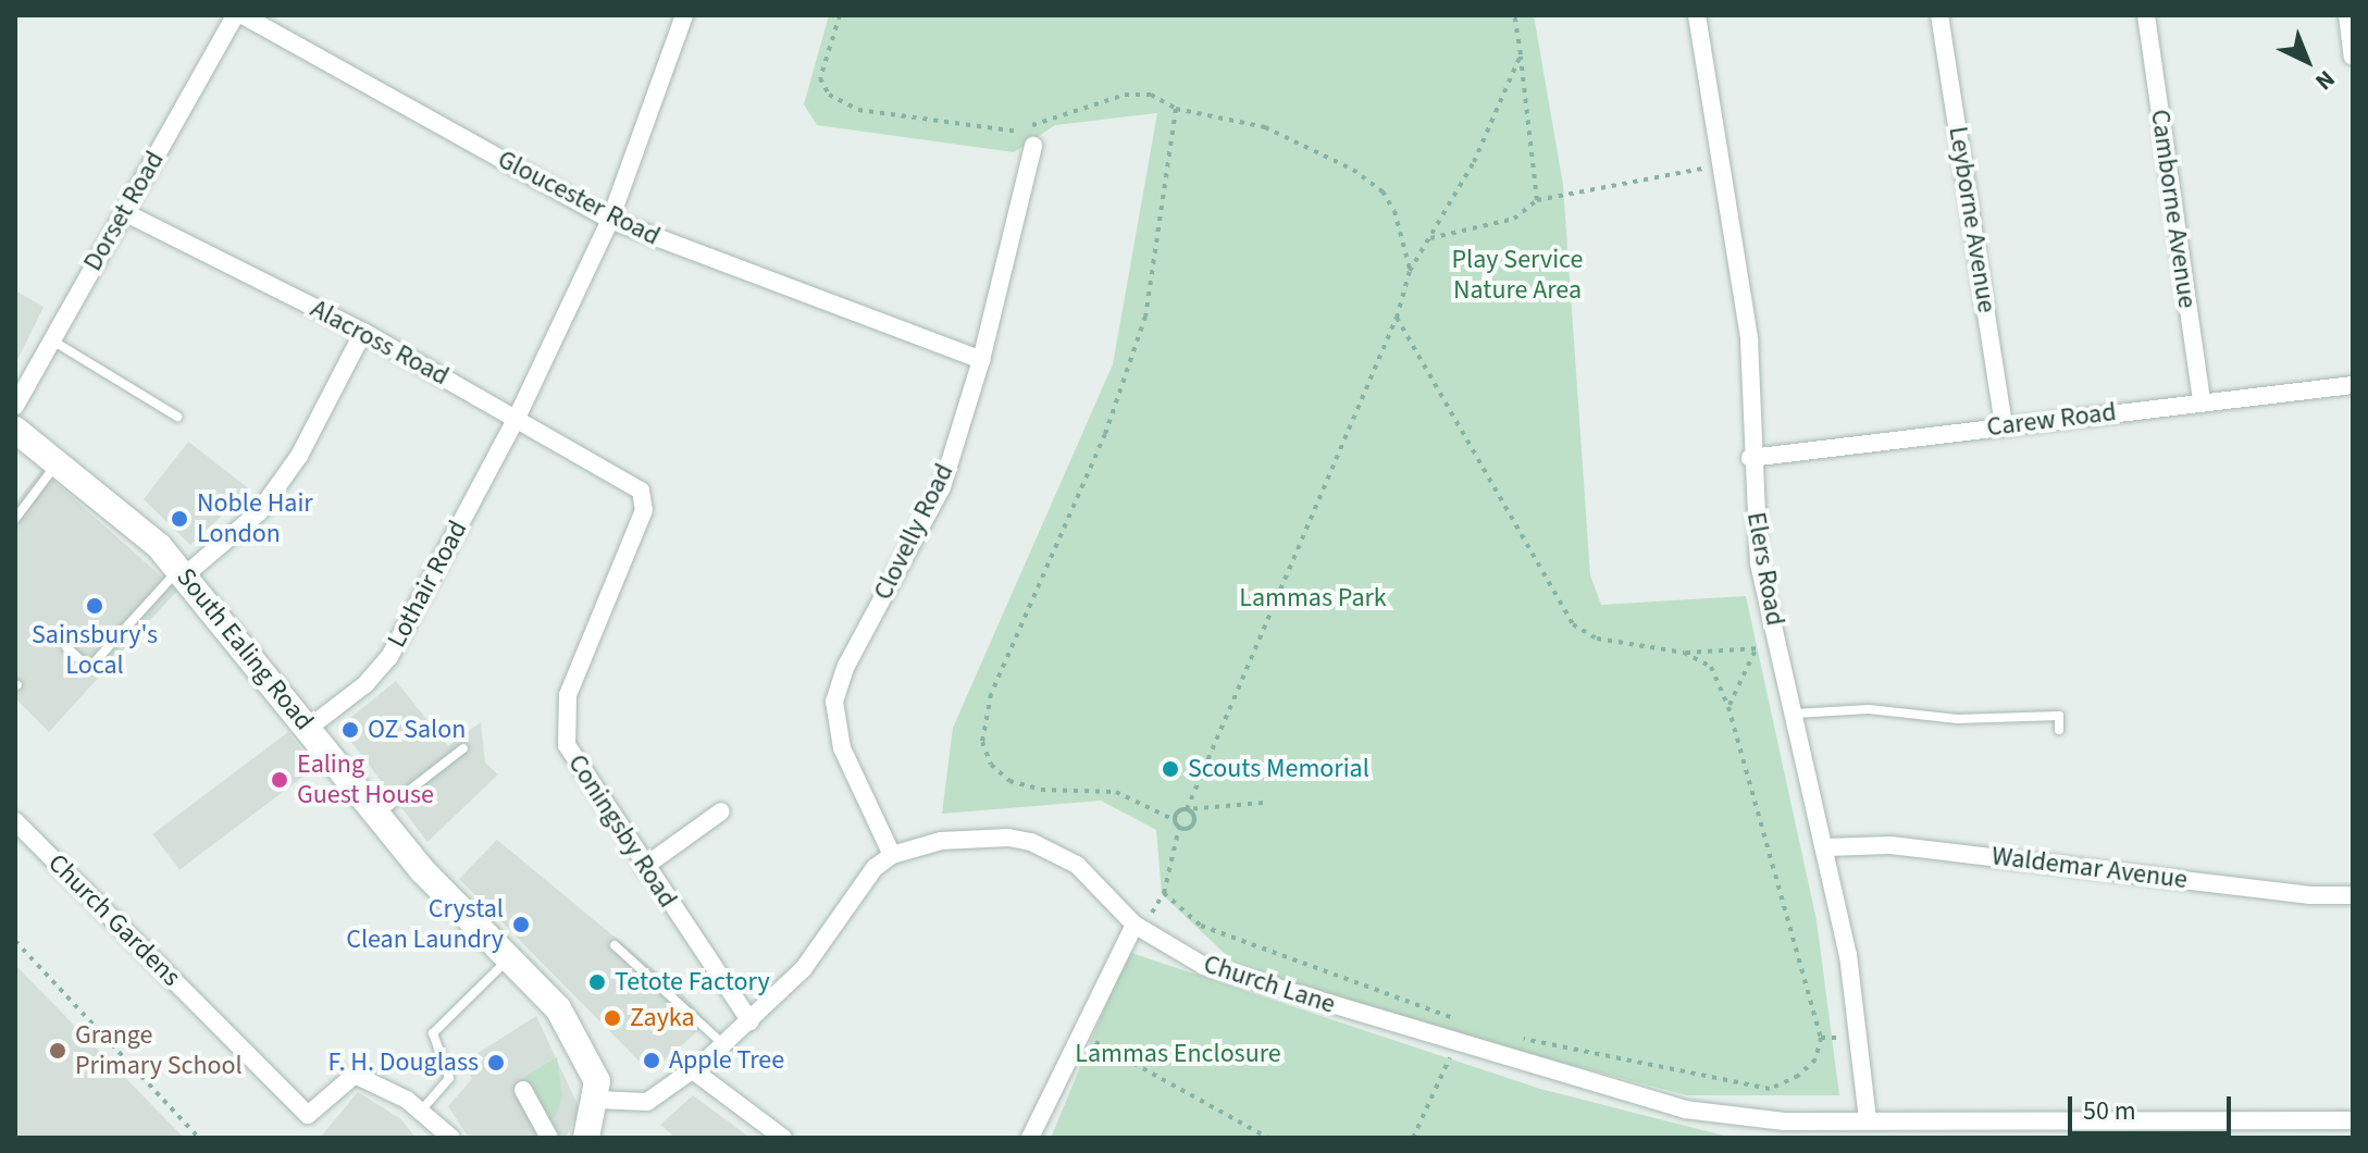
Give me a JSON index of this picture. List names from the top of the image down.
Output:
{
  "streets": {
    "main road": ["South Ealing Road"],
    "street": [
      "Gloucester Road",
      "Camborne Avenue",
      "Dorset Road",
      "Leyborne Avenue",
      "Alacross Road",
      "Carew Road",
      "Clovelly Road",
      "Elers Road",
      "Lothair Road",
      "Coningsby Road",
      "Waldemar Avenue",
      "Church Gardens",
      "Church Lane"
    ]
  },
  "crossings": [
    ["Gloucester Road", "Clovelly Road"],
    ["Gloucester Road", "Lothair Road"],
    ["Camborne Avenue", "Carew Road"],
    ["Dorset Road", "Alacross Road"],
    ["Leyborne Avenue", "Carew Road"],
    ["Alacross Road", "Lothair Road"],
    ["Alacross Road", "Coningsby Road"],
    ["Carew Road", "Elers Road"],
    ["Clovelly Road", "Church Lane"],
    ["Elers Road", "Waldemar Avenue"],
    ["Elers Road", "Church Lane"],
    ["Lothair Road", "South Ealing Road"]
  ],
  "parks": ["Play Service Nature Area", "Lammas Park", "Lammas Enclosure"],
  "places": [
    "Noble Hair London",
    "Sainsbury's Local",
    "OZ Salon",
    "Scouts Memorial",
    "Ealing Guest House",
    "Crystal Clean Laundry",
    "Tetote Factory",
    "Zayka",
    "Grange Primary School",
    "Apple Tree",
    "F. H. Douglass"
  ],
  "scale_bar": "50 m",
  "north": "bottom right"
}
